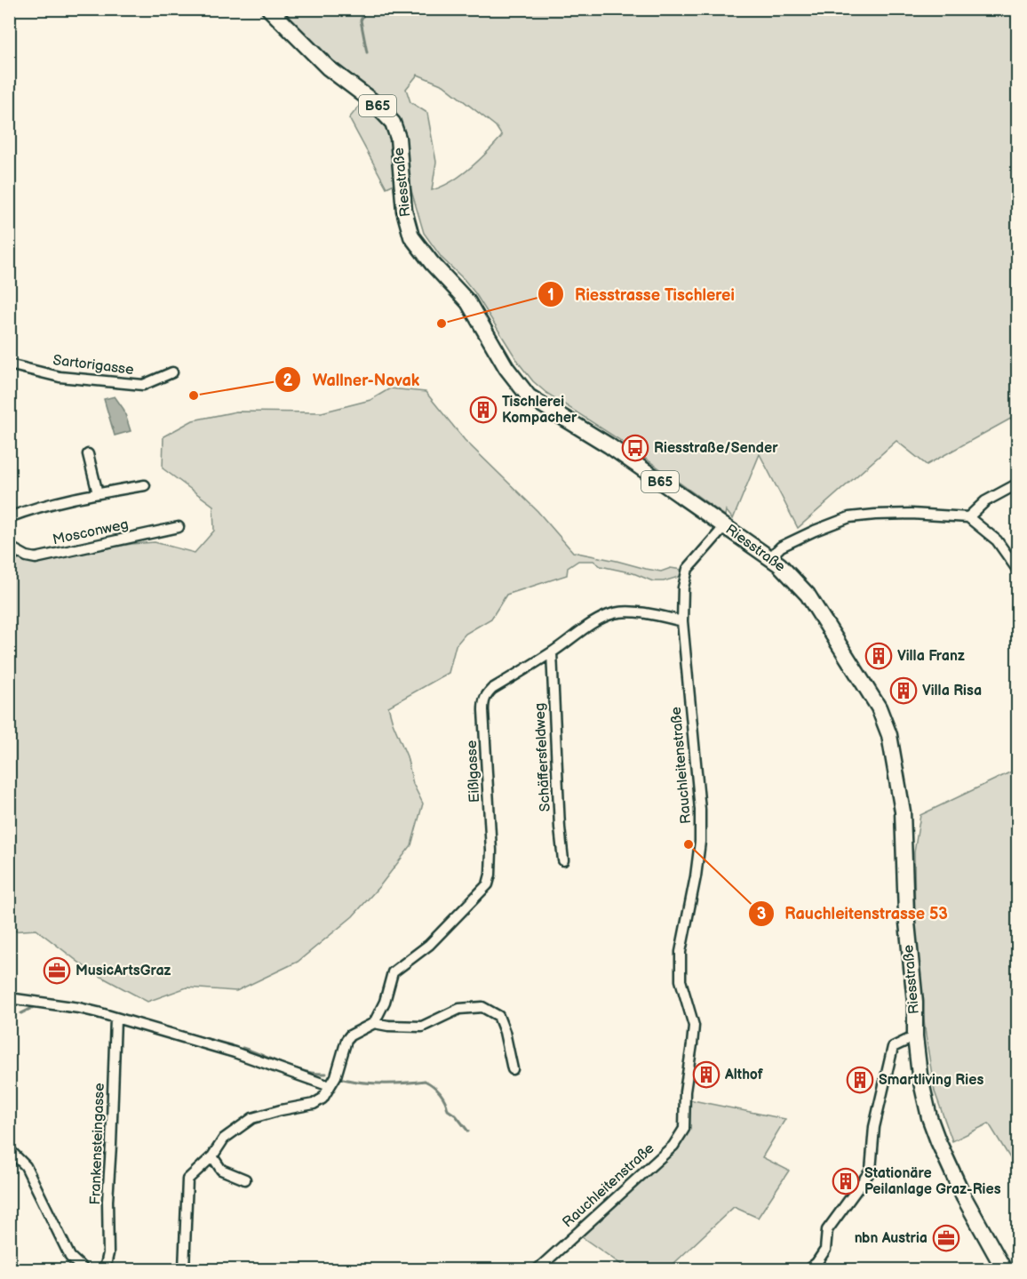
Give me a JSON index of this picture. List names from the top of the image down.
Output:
{
  "streets": {
    "main road": ["B65", "Riesstraße"],
    "street": [
      "Sartorigasse",
      "Mosconweg",
      "Schäffersfeldweg",
      "Rauchleitenstraße",
      "Eißlgasse",
      "Frankensteingasse"
    ]
  },
  "crossings": [
    ["Riesstraße", "Rauchleitenstraße"],
    ["Schäffersfeldweg", "Eißlgasse"],
    ["Rauchleitenstraße", "Eißlgasse"]
  ],
  "places": {
    "other": ["Riesstrasse Tischlerei", "Wallner-Novak", "Rauchleitenstrasse 53"],
    "building": [
      "Tischlerei Kompacher",
      "Villa Franz",
      "Villa Risa",
      "Althof",
      "Smartliving Ries",
      "Stationäre Peilanlage Graz-Ries"
    ],
    "bus stop": ["Riesstraße/Sender"],
    "office": ["MusicArtsGraz", "nbn Austria"]
  }
}
